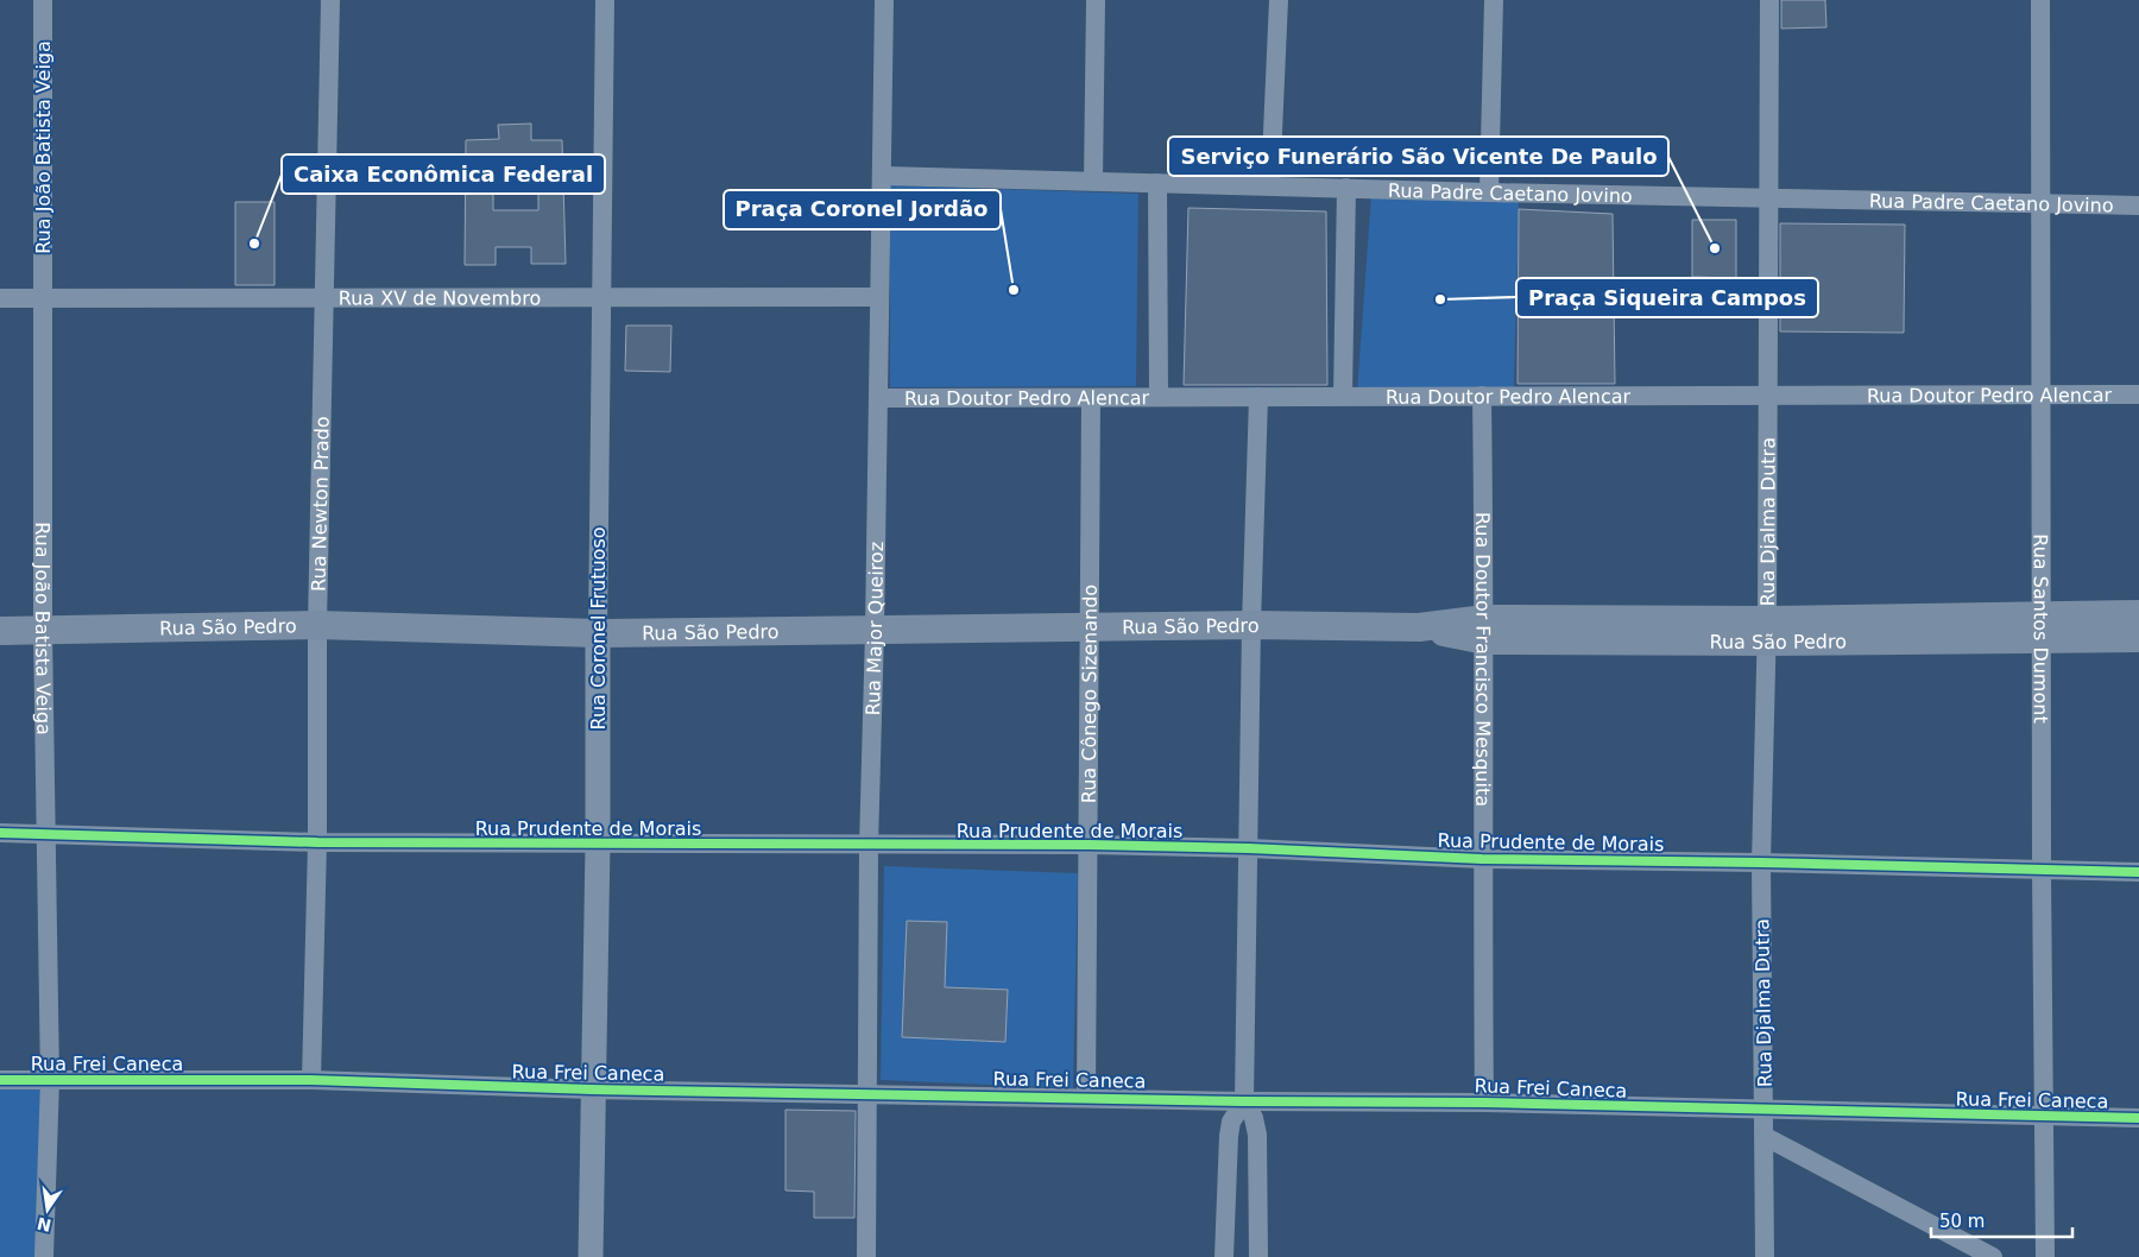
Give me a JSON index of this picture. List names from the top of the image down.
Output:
{
  "streets": {
    "main road": ["Rua São Pedro"],
    "street": [
      "Rua João Batista Veiga",
      "Rua Padre Caetano Jovino",
      "Rua XV de Novembro",
      "Rua Doutor Pedro Alencar",
      "Rua Newton Prado",
      "Rua Djalma Dutra",
      "Rua Coronel Frutuoso",
      "Rua Major Queiroz",
      "Rua Santos Dumont",
      "Rua Doutor Francisco Mesquita",
      "Rua Cônego Sizenando",
      "Rua Prudente de Morais",
      "Rua Frei Caneca"
    ]
  },
  "crossings": [
    ["Rua João Batista Veiga", "Rua XV de Novembro"],
    ["Rua João Batista Veiga", "Rua São Pedro"],
    ["Rua João Batista Veiga", "Rua Prudente de Morais"],
    ["Rua João Batista Veiga", "Rua Frei Caneca"],
    ["Rua Padre Caetano Jovino", "Rua Djalma Dutra"],
    ["Rua Padre Caetano Jovino", "Rua Major Queiroz"],
    ["Rua Padre Caetano Jovino", "Rua Santos Dumont"],
    ["Rua XV de Novembro", "Rua Newton Prado"],
    ["Rua XV de Novembro", "Rua Coronel Frutuoso"],
    ["Rua XV de Novembro", "Rua Major Queiroz"],
    ["Rua Doutor Pedro Alencar", "Rua Djalma Dutra"],
    ["Rua Doutor Pedro Alencar", "Rua Major Queiroz"],
    ["Rua Doutor Pedro Alencar", "Rua Santos Dumont"],
    ["Rua Doutor Pedro Alencar", "Rua Doutor Francisco Mesquita"],
    ["Rua Doutor Pedro Alencar", "Rua Cônego Sizenando"],
    ["Rua Newton Prado", "Rua São Pedro"],
    ["Rua Newton Prado", "Rua Prudente de Morais"],
    ["Rua Newton Prado", "Rua Frei Caneca"],
    ["Rua Djalma Dutra", "Rua São Pedro"],
    ["Rua Djalma Dutra", "Rua Prudente de Morais"],
    ["Rua Djalma Dutra", "Rua Frei Caneca"],
    ["Rua São Pedro", "Rua Coronel Frutuoso"],
    ["Rua São Pedro", "Rua Major Queiroz"],
    ["Rua São Pedro", "Rua Santos Dumont"],
    ["Rua São Pedro", "Rua Doutor Francisco Mesquita"],
    ["Rua São Pedro", "Rua Cônego Sizenando"],
    ["Rua Coronel Frutuoso", "Rua Prudente de Morais"],
    ["Rua Coronel Frutuoso", "Rua Frei Caneca"],
    ["Rua Major Queiroz", "Rua Prudente de Morais"],
    ["Rua Major Queiroz", "Rua Frei Caneca"],
    ["Rua Santos Dumont", "Rua Prudente de Morais"],
    ["Rua Santos Dumont", "Rua Frei Caneca"],
    ["Rua Doutor Francisco Mesquita", "Rua Prudente de Morais"],
    ["Rua Doutor Francisco Mesquita", "Rua Frei Caneca"],
    ["Rua Cônego Sizenando", "Rua Prudente de Morais"],
    ["Rua Cônego Sizenando", "Rua Frei Caneca"]
  ],
  "places": [
    "Caixa Econômica Federal",
    "Serviço Funerário São Vicente De Paulo",
    "Praça Coronel Jordão",
    "Praça Siqueira Campos"
  ],
  "scale_bar": "50 m",
  "north": "bottom"
}
